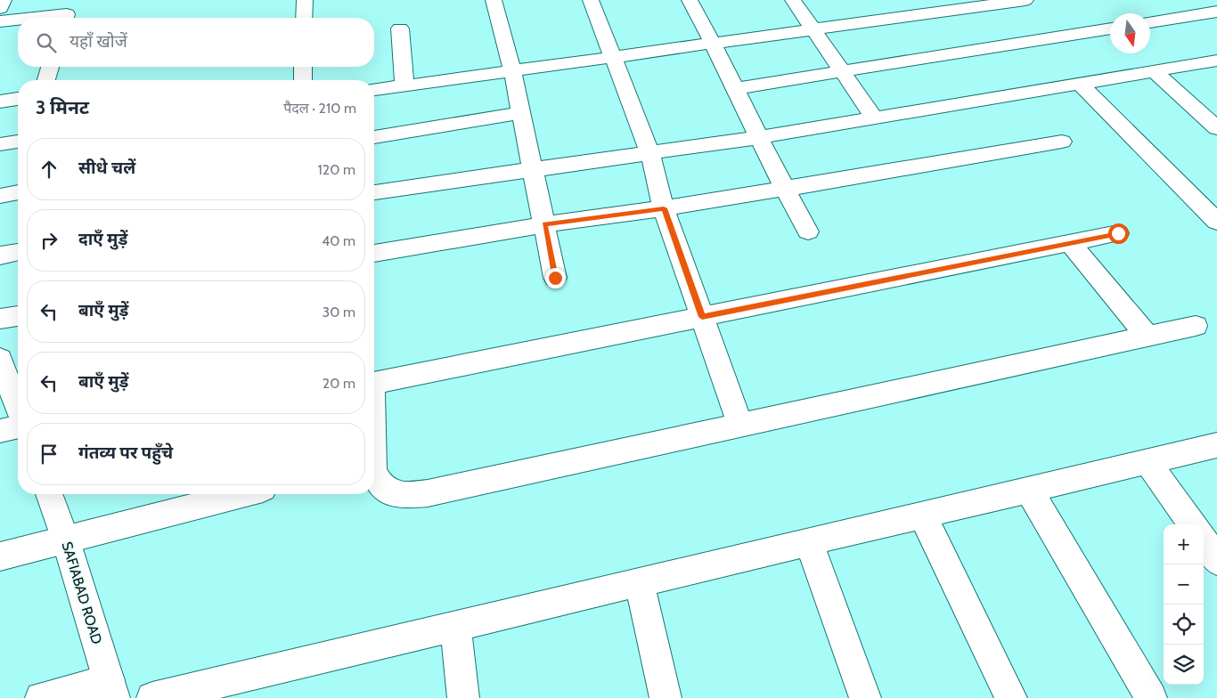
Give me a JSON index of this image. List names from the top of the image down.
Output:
{
  "streets": {
    "street": ["SAFIABAD ROAD"]
  },
  "north": "bottom",
  "page": {
    "search": "यहाँ खोजें",
    "heading": ["3 मिनट", "पैदल · 210 m"],
    "list": [
      ["सीधे चलें", "120 m"],
      ["दाएँ मुड़ें", "40 m"],
      ["बाएँ मुड़ें", "30 m"],
      ["बाएँ मुड़ें", "20 m"],
      "गंतव्य पर पहुँचे"
    ],
    "map_buttons": ["+", "−"]
  }
}
